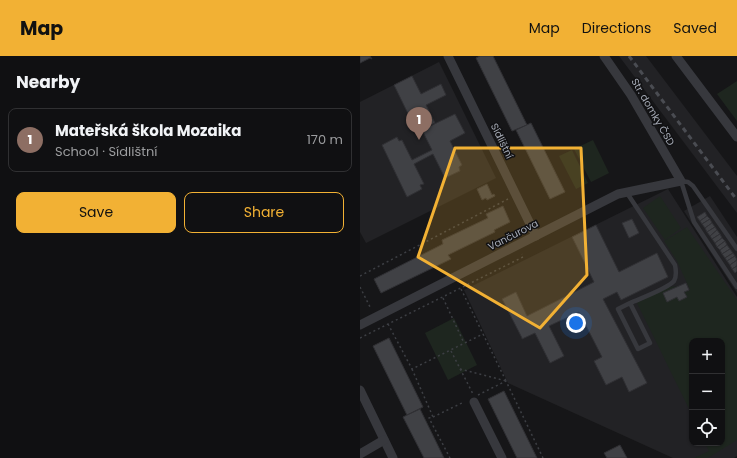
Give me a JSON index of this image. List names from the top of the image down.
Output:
{
  "streets": {
    "street": ["Str. domky ČSD", "Sídlištní", "Vančurova"]
  },
  "crossings": [
    ["Str. domky ČSD", "Vančurova"],
    ["Sídlištní", "Vančurova"]
  ],
  "page": {
    "header": "Map",
    "nav": ["Map", "Directions", "Saved"],
    "heading": "Nearby",
    "pins": "1",
    "list": [
      {
        "mark": "1",
        "name": "Mateřská škola Mozaika",
        "note": "School · Sídlištní",
        "value": "170 m"
      }
    ],
    "buttons": ["Save", "Share"],
    "map_buttons": ["+", "−"]
  }
}
